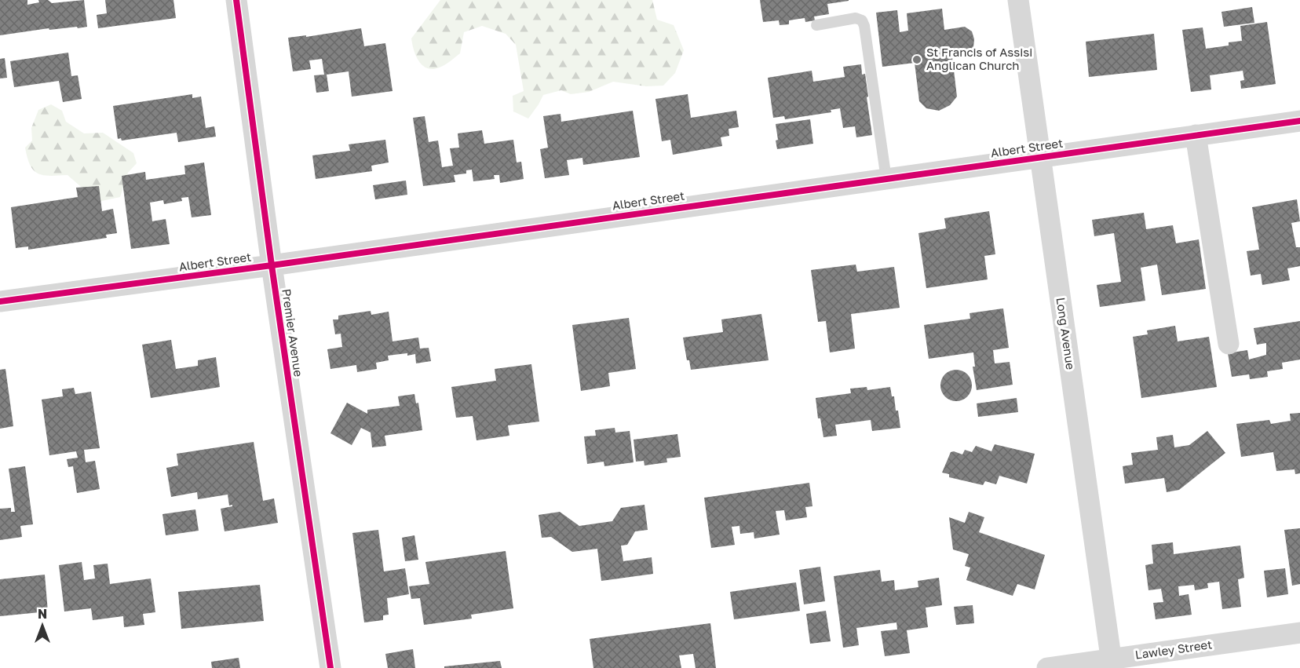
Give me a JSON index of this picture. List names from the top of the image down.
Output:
{
  "streets": {
    "street": [
      "Albert Street",
      "Premier Avenue",
      "Long Avenue",
      "Lawley Street"
    ]
  },
  "crossings": [
    ["Albert Street", "Premier Avenue"],
    ["Albert Street", "Long Avenue"],
    ["Long Avenue", "Lawley Street"]
  ],
  "places": ["St Francis of Assisi Anglican Church"],
  "north": "top"
}
